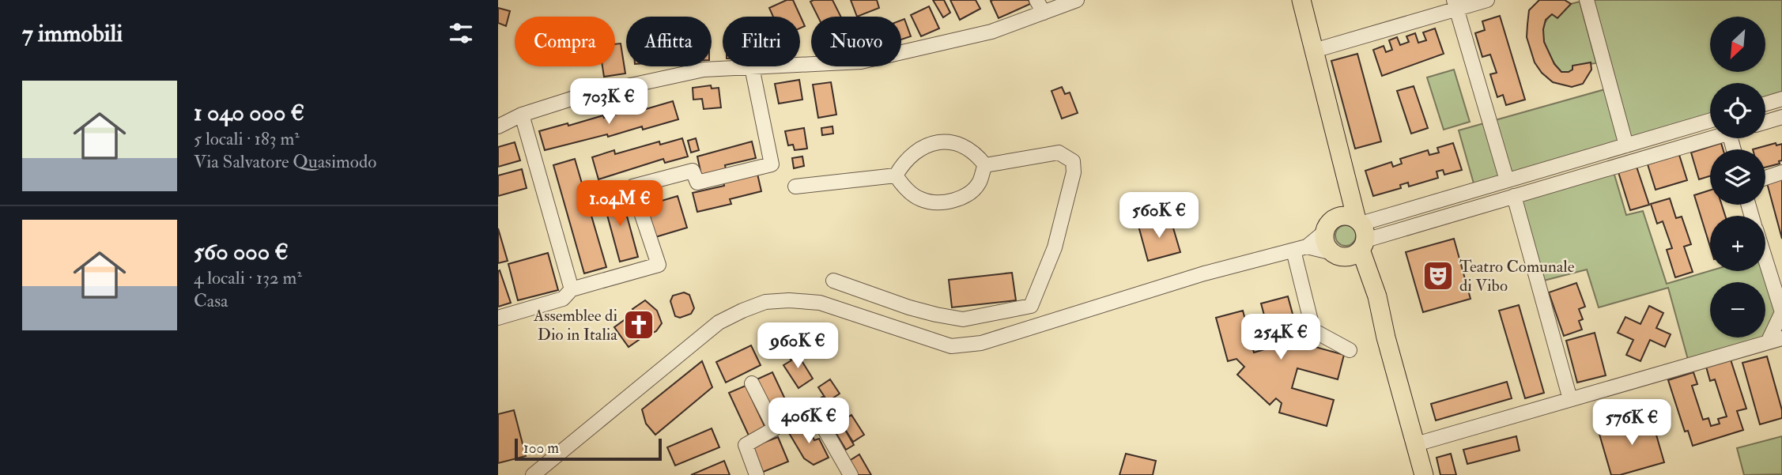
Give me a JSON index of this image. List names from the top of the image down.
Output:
{
  "places": {
    "theatre": ["Teatro Comunale di Vibo"],
    "church": ["Assemblee di Dio in Italia"]
  },
  "scale_bar": "100 m",
  "north": "bottom left",
  "page": {
    "heading": "7 immobili",
    "map_buttons": ["+", "−"],
    "chip": [
      "Compra",
      "Affitta",
      "Filtri",
      "Nuovo"
    ],
    "list": [
      {
        "name": "1 040 000 €",
        "note": "5 locali · 183 m² · Via Salvatore Quasimodo"
      },
      {
        "name": "560 000 €",
        "note": "4 locali · 132 m² · Casa"
      }
    ],
    "price": [
      "703K €",
      "1.04M €",
      "560K €",
      "254K €",
      "960K €",
      "406K €",
      "576K €"
    ],
    "scale": "100 m"
  }
}
